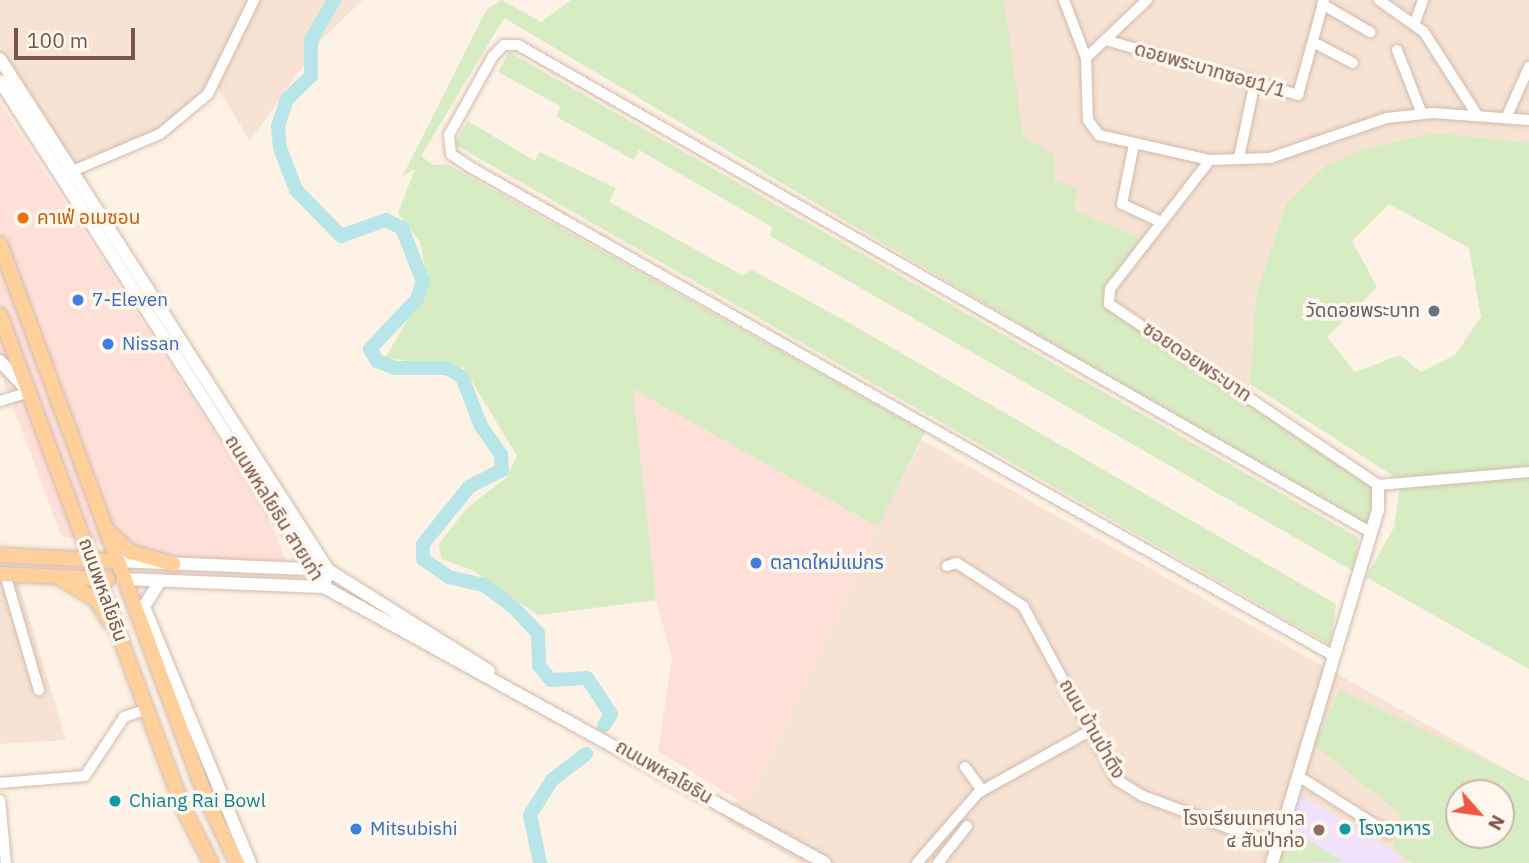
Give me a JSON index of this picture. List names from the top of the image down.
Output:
{
  "streets": {
    "main road": ["ถนนพหลโยธิน สายเก่า", "ถนนพหลโยธิน"],
    "street": ["ดอยพระบาทซอย1/1", "ซอยดอยพระบาท", "ถนน บ้านป่าตึง"]
  },
  "crossings": [
    ["ถนนพหลโยธิน สายเก่า", "ถนนพหลโยธิน"]
  ],
  "places": [
    "คาเฟ่ อเมซอน",
    "7-Eleven",
    "วัดดอยพระบาท",
    "Nissan",
    "ตลาดใหม่แม่กร",
    "Chiang Rai Bowl",
    "Mitsubishi",
    "โรงอาหาร",
    "โรงเรียนเทศบาล ๔ สันป่าก่อ"
  ],
  "scale_bar": "100 m",
  "north": "bottom right"
}
